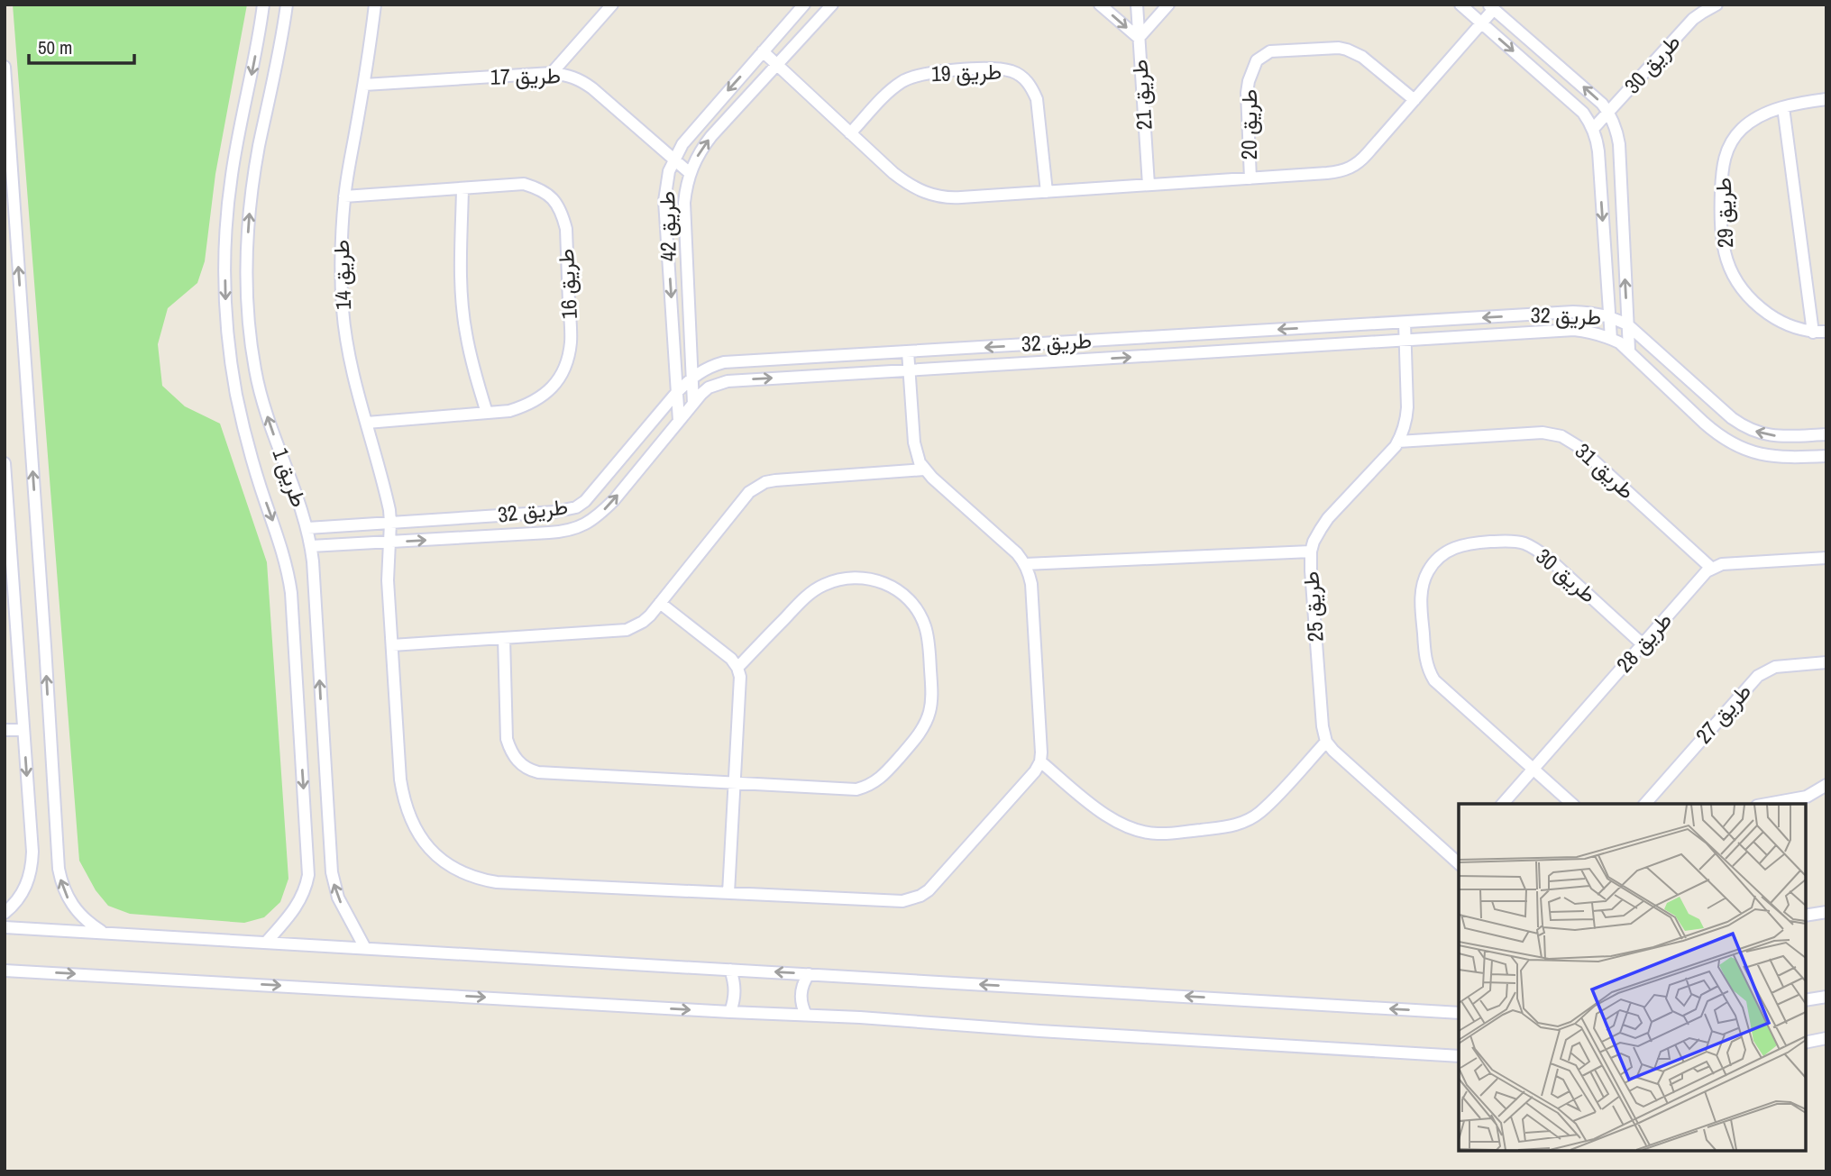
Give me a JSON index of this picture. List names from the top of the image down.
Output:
{
  "streets": {
    "street": [
      "طريق 30",
      "طريق 19",
      "طريق 17",
      "طريق 21",
      "طريق 20",
      "طريق 29",
      "طريق 42",
      "طريق 14",
      "طريق 16",
      "طريق 32",
      "طريق 31",
      "طريق 1",
      "طريق 25",
      "طريق 28",
      "طريق 27"
    ]
  },
  "crossings": [
    ["طريق 30", "طريق 28"],
    ["طريق 17", "طريق 42"],
    ["طريق 17", "طريق 14"],
    ["طريق 42", "طريق 32"],
    ["طريق 14", "طريق 16"],
    ["طريق 14", "طريق 32"],
    ["طريق 32", "طريق 1"],
    ["طريق 32", "طريق 25"],
    ["طريق 31", "طريق 25"],
    ["طريق 31", "طريق 28"]
  ],
  "scale_bar": "50 m"
}
